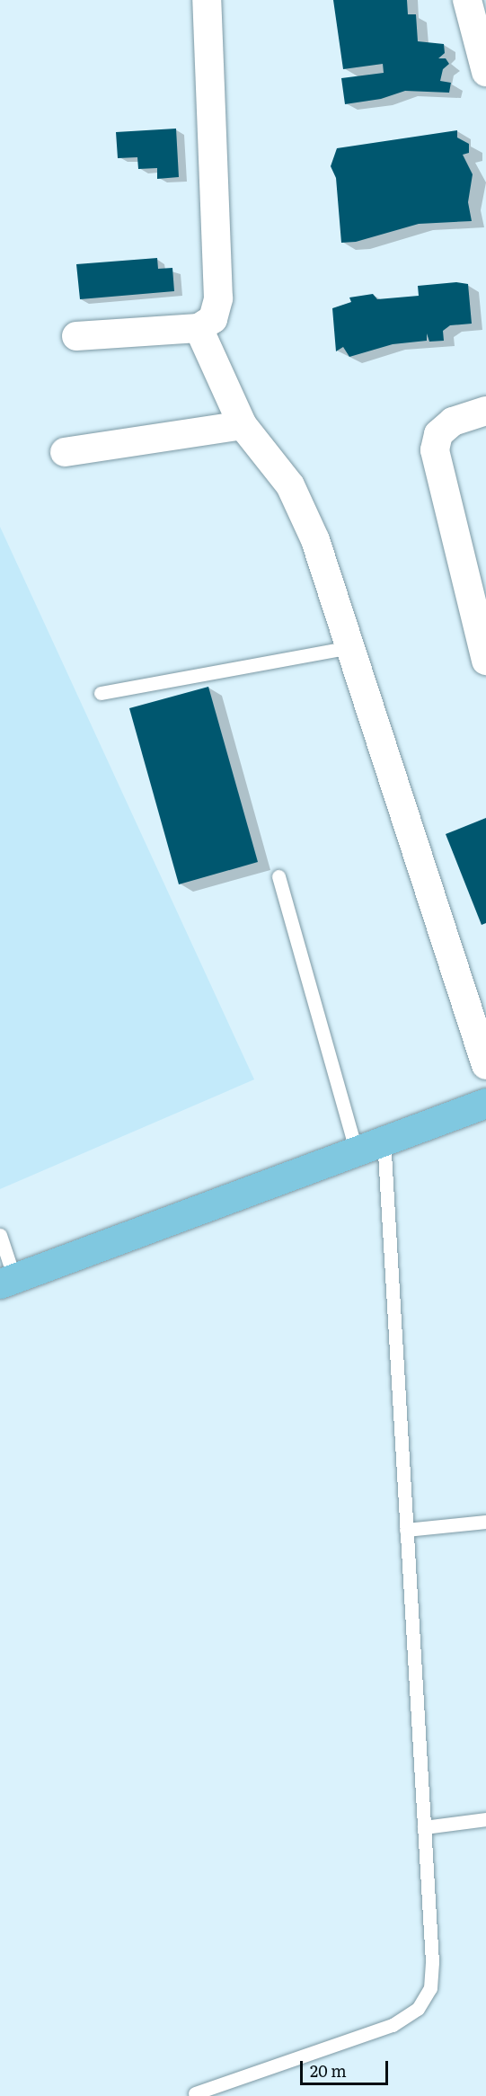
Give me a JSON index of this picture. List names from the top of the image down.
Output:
{
  "scale_bar": "20 m"
}
